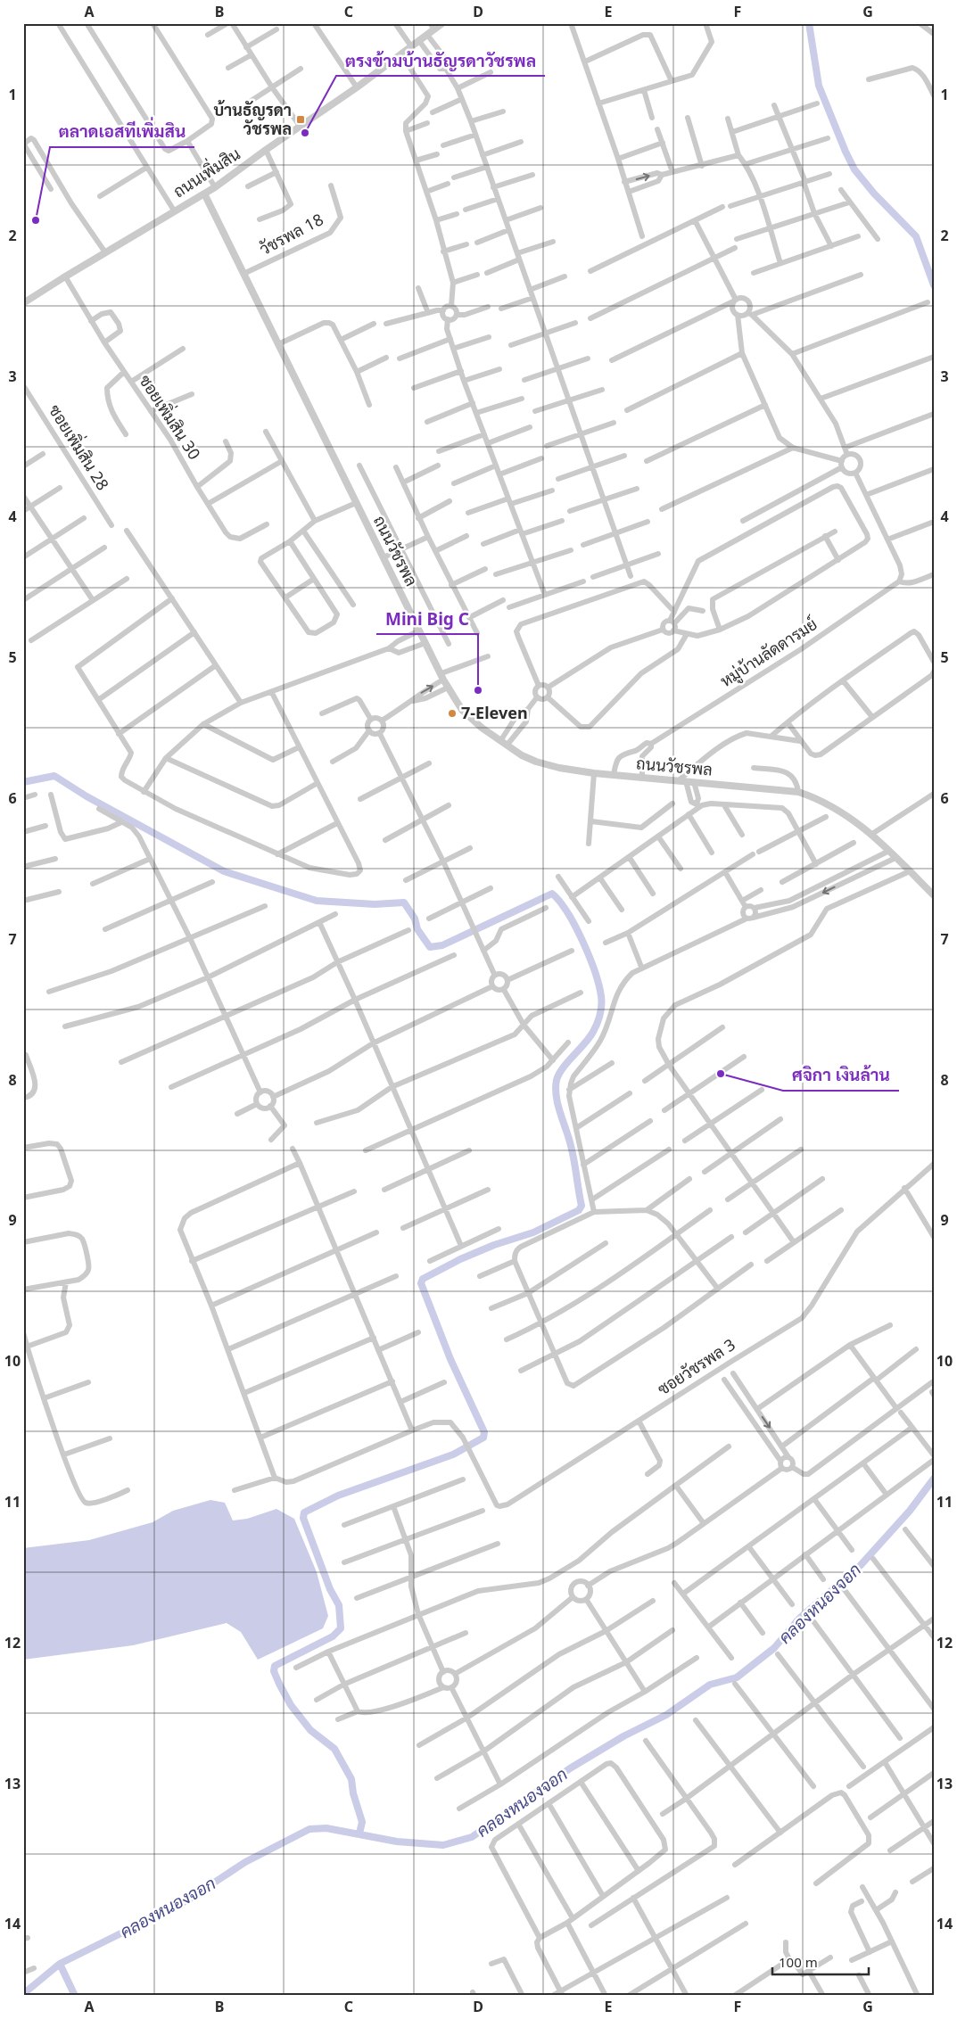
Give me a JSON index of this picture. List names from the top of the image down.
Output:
{
  "streets": {
    "street": [
      "ถนนเพิ่มสิน",
      "วัชรพล 18",
      "ซอยเพิ่มสิน 30",
      "ซอยเพิ่มสิน 28",
      "ถนนวัชรพล",
      "หมู่บ้านลัดดารมย์",
      "ซอยวัชรพล 3"
    ]
  },
  "crossings": [
    ["ถนนเพิ่มสิน", "ซอยเพิ่มสิน 30"],
    ["ถนนเพิ่มสิน", "ถนนวัชรพล"],
    ["วัชรพล 18", "ถนนวัชรพล"],
    ["ถนนวัชรพล", "หมู่บ้านลัดดารมย์"]
  ],
  "water": ["คลองหนองจอก"],
  "places": {
    "transit": ["บ้านธัญรดา วัชรพล"],
    "other": [
      "ตรงข้ามบ้านธัญรดาวัชรพล",
      "ตลาดเอสทีเพิ่มสิน",
      "Mini Big C",
      "7-Eleven",
      "ศจิกา เงินล้าน"
    ]
  },
  "scale_bar": "100 m",
  "grid": {
    "columns": [
      "A",
      "B",
      "C",
      "D",
      "E",
      "F",
      "G"
    ],
    "rows": [
      "1",
      "2",
      "3",
      "4",
      "5",
      "6",
      "7",
      "8",
      "9",
      "10",
      "11",
      "12",
      "13",
      "14"
    ]
  }
}
